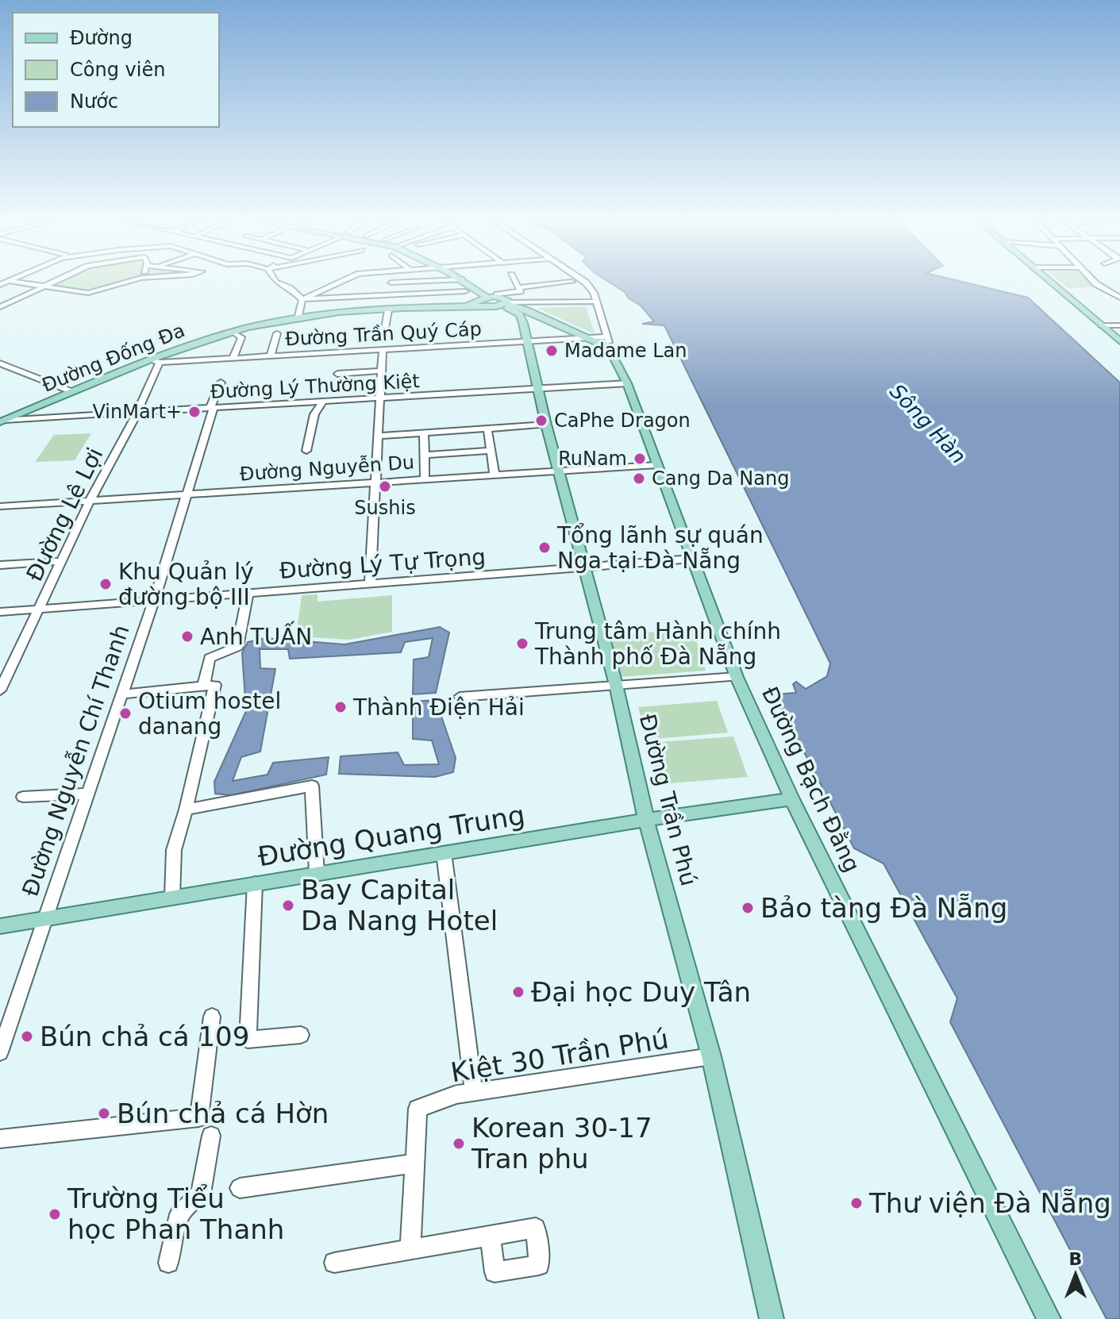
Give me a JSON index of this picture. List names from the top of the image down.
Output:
{
  "streets": {
    "main road": [
      "Đường Đống Đa",
      "Đường Bạch Đằng",
      "Đường Trần Phú",
      "Đường Quang Trung"
    ],
    "street": [
      "Đường Trần Quý Cáp",
      "Đường Lý Thường Kiệt",
      "Đường Nguyễn Du",
      "Đường Lê Lợi",
      "Đường Lý Tự Trọng",
      "Đường Nguyễn Chí Thanh",
      "Kiệt 30 Trần Phú"
    ]
  },
  "crossings": [
    ["Đường Trần Quý Cáp", "Đường Đống Đa"],
    ["Đường Trần Quý Cáp", "Đường Lê Lợi"],
    ["Đường Trần Quý Cáp", "Đường Trần Phú"],
    ["Đường Đống Đa", "Đường Lý Thường Kiệt"],
    ["Đường Đống Đa", "Đường Lê Lợi"],
    ["Đường Lý Thường Kiệt", "Đường Lê Lợi"],
    ["Đường Lý Thường Kiệt", "Đường Nguyễn Chí Thanh"],
    ["Đường Lý Thường Kiệt", "Đường Bạch Đằng"],
    ["Đường Lý Thường Kiệt", "Đường Trần Phú"],
    ["Đường Nguyễn Du", "Đường Lê Lợi"],
    ["Đường Nguyễn Du", "Đường Nguyễn Chí Thanh"],
    ["Đường Nguyễn Du", "Đường Bạch Đằng"],
    ["Đường Nguyễn Du", "Đường Trần Phú"],
    ["Đường Lê Lợi", "Đường Lý Tự Trọng"],
    ["Đường Lý Tự Trọng", "Đường Nguyễn Chí Thanh"],
    ["Đường Lý Tự Trọng", "Đường Bạch Đằng"],
    ["Đường Lý Tự Trọng", "Đường Trần Phú"],
    ["Đường Nguyễn Chí Thanh", "Đường Quang Trung"],
    ["Đường Bạch Đằng", "Đường Quang Trung"],
    ["Đường Trần Phú", "Đường Quang Trung"],
    ["Đường Trần Phú", "Kiệt 30 Trần Phú"]
  ],
  "water": ["Sông Hàn"],
  "places": [
    "Madame Lan",
    "VinMart+",
    "CaPhe Dragon",
    "RuNam",
    "Cang Da Nang",
    "Sushis",
    "Tổng lãnh sự quán Nga tại Đà Nẵng",
    "Khu Quản lý đường bộ III",
    "Anh TUẤN",
    "Trung tâm Hành chính Thành phố Đà Nẵng",
    "Thành Điện Hải",
    "Otium hostel danang",
    "Bay Capital Da Nang Hotel",
    "Bảo tàng Đà Nẵng",
    "Đại học Duy Tân",
    "Bún chả cá 109",
    "Bún chả cá Hờn",
    "Korean 30-17 Tran phu",
    "Thư viện Đà Nẵng",
    "Trường Tiểu học Phan Thanh"
  ],
  "legend": ["Đường", "Công viên", "Nước"],
  "north": "top"
}
